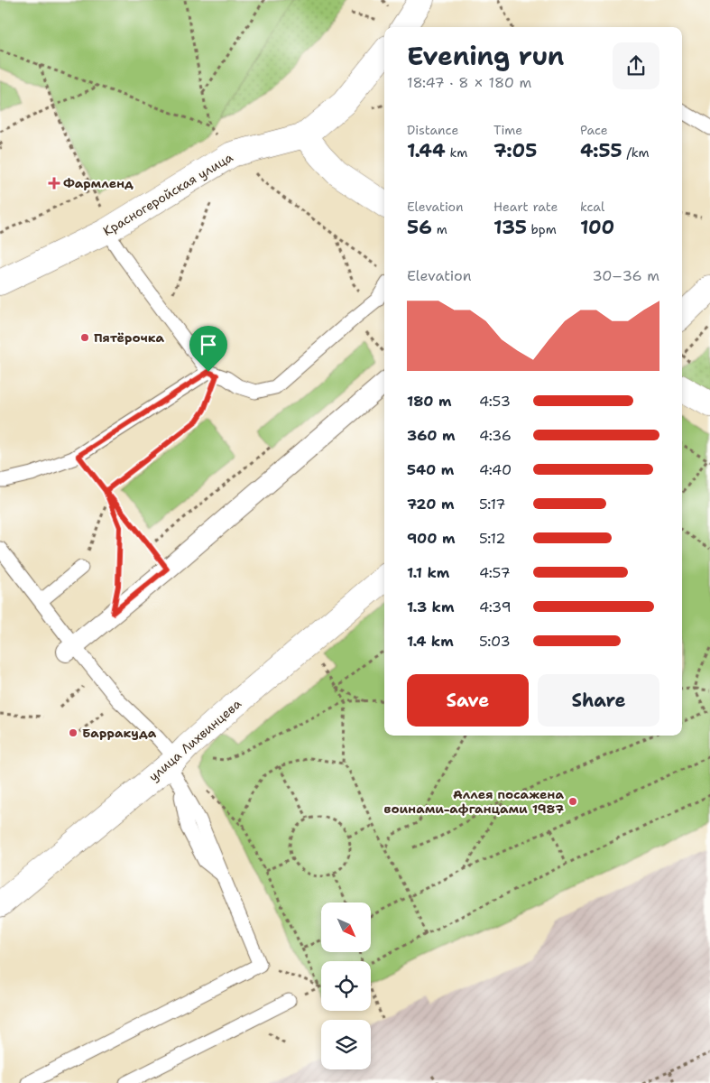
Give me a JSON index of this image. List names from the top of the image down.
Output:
{
  "streets": {
    "street": ["Красногеройская улица", "улица Лихвинцева"]
  },
  "places": {
    "health": ["Фармленд"],
    "other": ["Пятёрочка", "Барракуда", "Аллея посажена воинами-афганцами 1987"]
  },
  "north": "bottom right",
  "page": {
    "heading": ["Evening run", "18:47 · 8 × 180 m"],
    "stats": [
      ["Distance", "1.44 km"],
      ["Time", "7:05"],
      ["Pace", "4:55 /km"],
      ["Elevation", "56 m"],
      ["Heart rate", "135 bpm"],
      ["kcal", "100"]
    ],
    "chart": ["Elevation", "30–36 m"],
    "list": [
      {
        "name": "180 m",
        "note": "4:53"
      },
      {
        "name": "360 m",
        "note": "4:36"
      },
      {
        "name": "540 m",
        "note": "4:40"
      },
      {
        "name": "720 m",
        "note": "5:17"
      },
      {
        "name": "900 m",
        "note": "5:12"
      },
      {
        "name": "1.1 km",
        "note": "4:57"
      },
      {
        "name": "1.3 km",
        "note": "4:39"
      },
      {
        "name": "1.4 km",
        "note": "5:03"
      }
    ],
    "buttons": ["Save", "Share"]
  }
}
